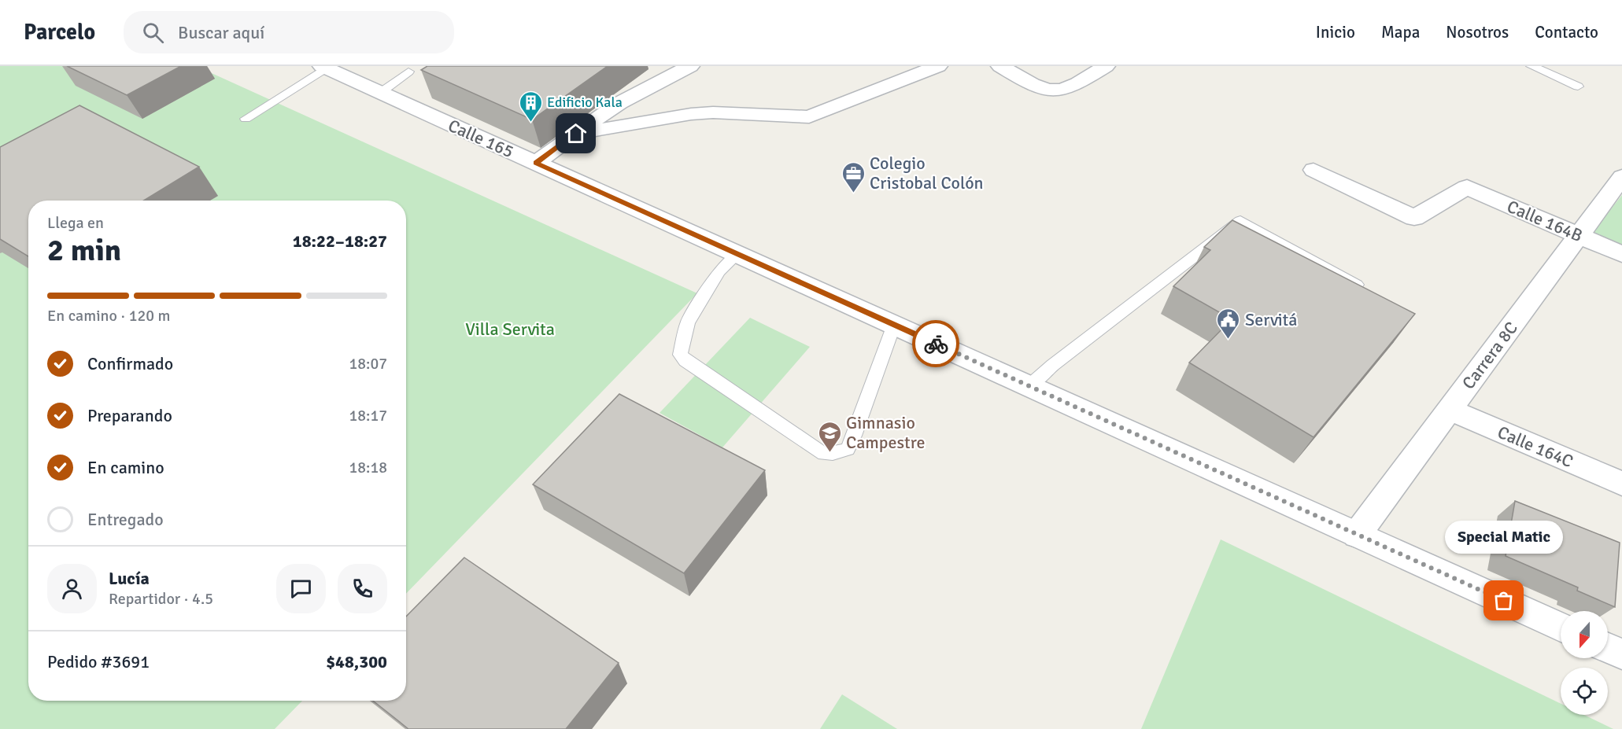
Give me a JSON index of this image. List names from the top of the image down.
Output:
{
  "streets": {
    "street": [
      "Calle 165",
      "Calle 164B",
      "Carrera 8C",
      "Calle 164C"
    ]
  },
  "crossings": [
    ["Calle 165", "Carrera 8C"],
    ["Calle 164B", "Carrera 8C"],
    ["Carrera 8C", "Calle 164C"]
  ],
  "parks": ["Villa Servita"],
  "places": {
    "building": ["Edificio Kala"],
    "office": ["Colegio Cristobal Colón"],
    "public building": ["Servitá"],
    "school or university": ["Gimnasio Campestre"],
    "other": ["Special Matic"]
  },
  "north": "bottom",
  "page": {
    "header": "Parcelo",
    "search": "Buscar aquí",
    "nav": [
      "Inicio",
      "Mapa",
      "Nosotros",
      "Contacto"
    ],
    "heading": ["2 min", "Llega en", "18:22–18:27"],
    "panel": [
      "Lucía",
      "Repartidor · 4.5",
      "Pedido #3691",
      "$48,300"
    ],
    "bar": "En camino · 120 m",
    "list": [
      ["Confirmado", "18:07"],
      ["Preparando", "18:17"],
      ["En camino", "18:18"],
      "Entregado"
    ],
    "bubble": "Special Matic"
  }
}
